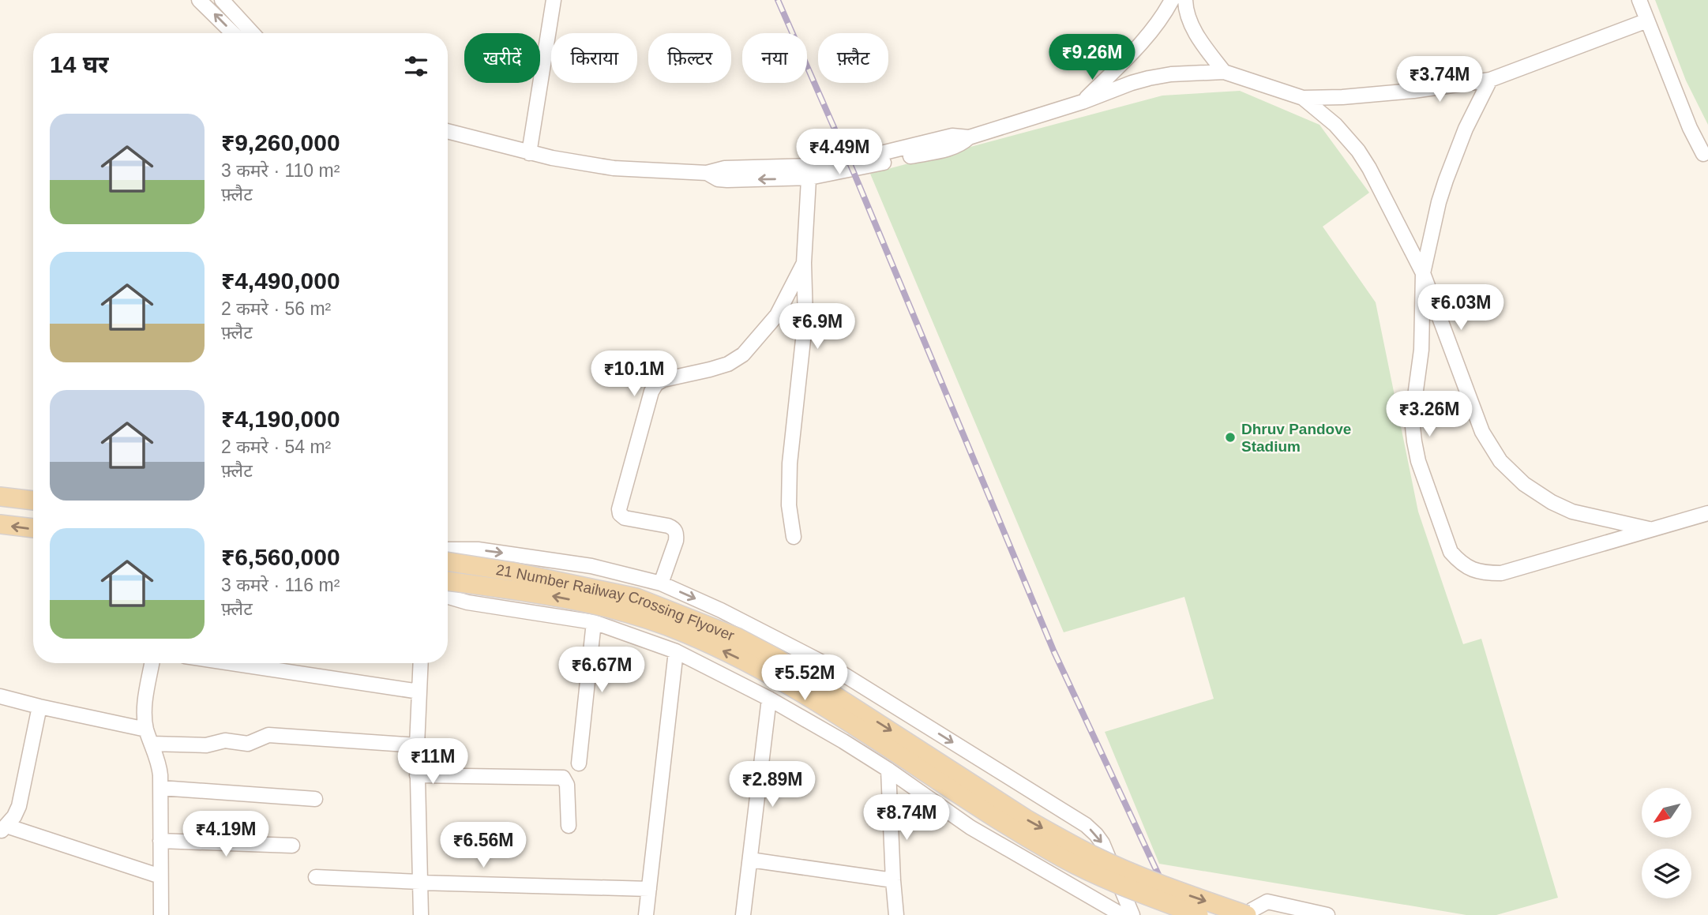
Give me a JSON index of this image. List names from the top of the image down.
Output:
{
  "streets": {
    "main road": ["21 Number Railway Crossing Flyover"]
  },
  "places": ["Dhruv Pandove Stadium"],
  "north": "bottom left",
  "page": {
    "chip": [
      "खरीदें",
      "किराया",
      "फ़िल्टर",
      "नया",
      "फ़्लैट"
    ],
    "heading": "14 घर",
    "price": [
      "₹9.26M",
      "₹3.74M",
      "₹4.49M",
      "₹6.03M",
      "₹6.9M",
      "₹10.1M",
      "₹3.26M",
      "₹6.67M",
      "₹5.52M",
      "₹11M",
      "₹2.89M",
      "₹8.74M",
      "₹4.19M",
      "₹6.56M"
    ],
    "list": [
      {
        "name": "₹9,260,000",
        "note": "3 कमरे · 110 m² · फ़्लैट"
      },
      {
        "name": "₹4,490,000",
        "note": "2 कमरे · 56 m² · फ़्लैट"
      },
      {
        "name": "₹4,190,000",
        "note": "2 कमरे · 54 m² · फ़्लैट"
      },
      {
        "name": "₹6,560,000",
        "note": "3 कमरे · 116 m² · फ़्लैट"
      }
    ]
  }
}
